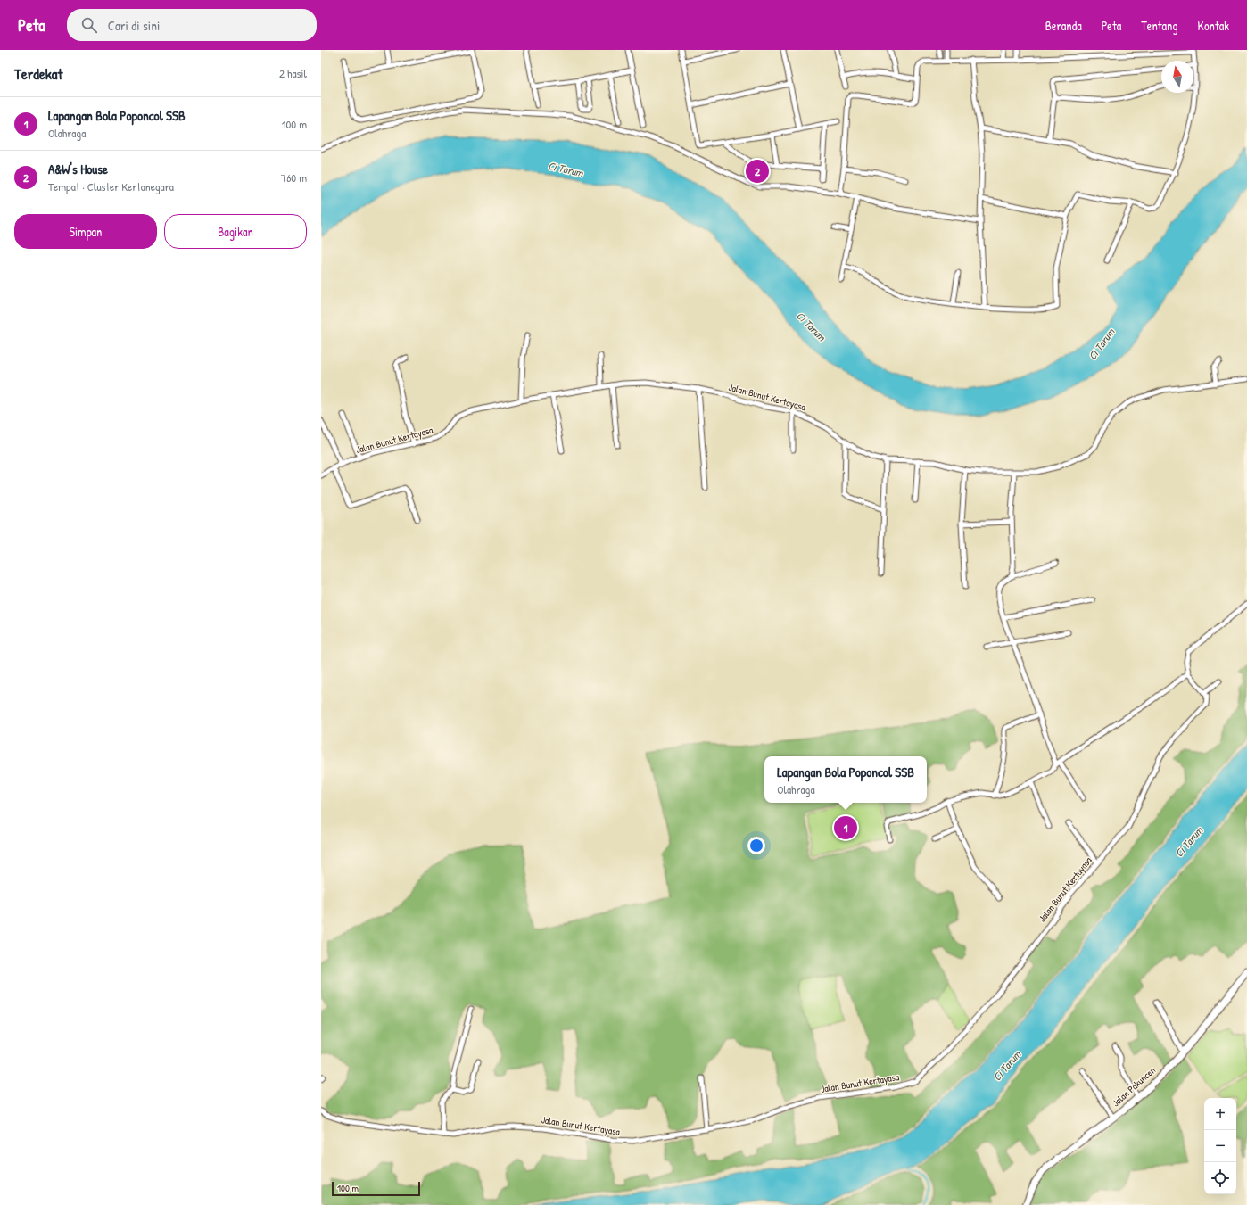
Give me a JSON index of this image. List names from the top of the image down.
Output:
{
  "streets": {
    "street": ["Jalan Bunut Kertayasa", "Jalan Pakuncen"]
  },
  "water": ["Ci Tarum"],
  "scale_bar": "100 m",
  "north": "top",
  "page": {
    "header": "Peta",
    "search": "Cari di sini",
    "nav": [
      "Beranda",
      "Peta",
      "Tentang",
      "Kontak"
    ],
    "heading": ["Terdekat", "2 hasil"],
    "list": [
      {
        "mark": "1",
        "name": "Lapangan Bola Poponcol SSB",
        "note": "Olahraga",
        "value": "100 m"
      },
      {
        "mark": "2",
        "name": "A&W's House",
        "note": "Tempat · Cluster Kertanegara",
        "value": "760 m"
      }
    ],
    "pins": ["2", "1"],
    "buttons": ["Simpan", "Bagikan"],
    "popup": ["Lapangan Bola Poponcol SSB", "Olahraga"],
    "map_buttons": ["+", "−"],
    "scale": "100 m"
  }
}
